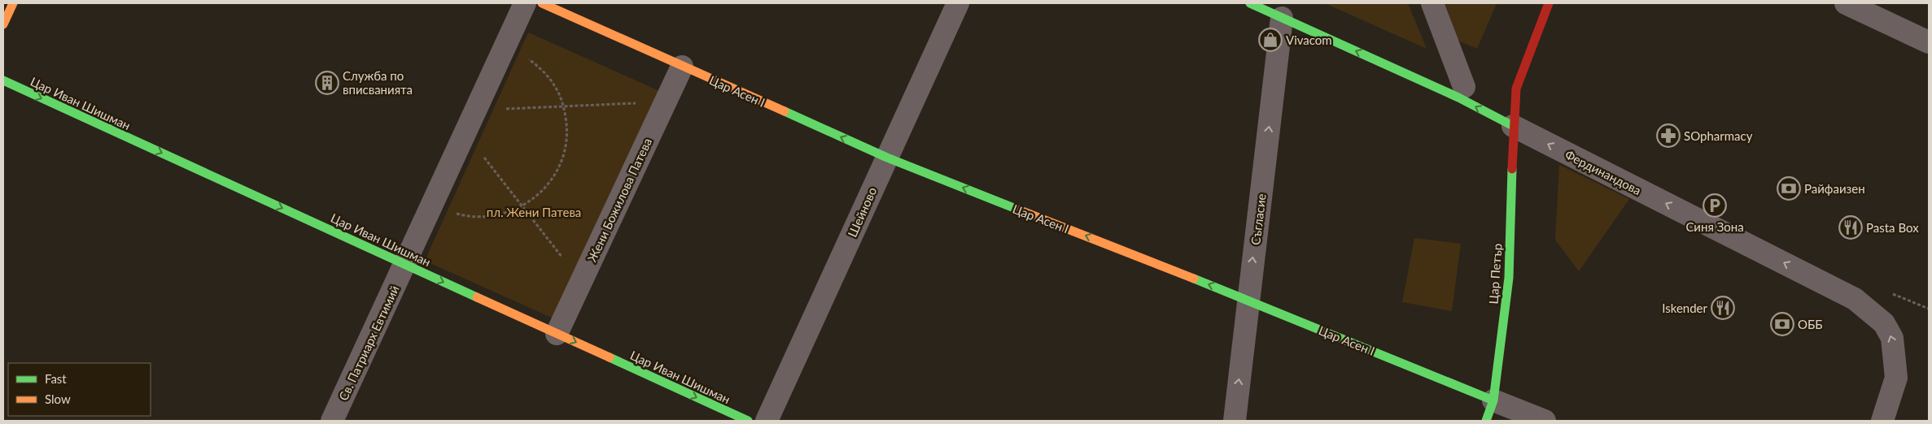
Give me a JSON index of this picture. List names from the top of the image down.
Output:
{
  "streets": {
    "street": [
      "Цар Асен I",
      "Цар Иван Шишман",
      "Фердинандова",
      "Жени Божилова Патева",
      "Шейново",
      "Съгласие",
      "Цар Петър",
      "Св. Патриарх Евтимий"
    ]
  },
  "crossings": [
    ["Цар Асен I", "Жени Божилова Патева"],
    ["Цар Асен I", "Шейново"],
    ["Цар Асен I", "Съгласие"],
    ["Цар Асен I", "Цар Петър"],
    ["Цар Иван Шишман", "Жени Божилова Патева"],
    ["Цар Иван Шишман", "Св. Патриарх Евтимий"],
    ["Фердинандова", "Съгласие"],
    ["Фердинандова", "Цар Петър"]
  ],
  "one_way": [
    "Цар Асен I",
    "Цар Иван Шишман",
    "Фердинандова",
    "Съгласие"
  ],
  "parks": ["пл. Жени Патева"],
  "places": {
    "shop": ["Vivacom"],
    "building": ["Служба по вписванията"],
    "pharmacy": ["SOpharmacy"],
    "bank": ["Райфаизен", "ОББ"],
    "parking": ["Синя Зона"],
    "restaurant": ["Pasta Box", "Iskender"]
  },
  "legend": ["Fast", "Slow"]
}
